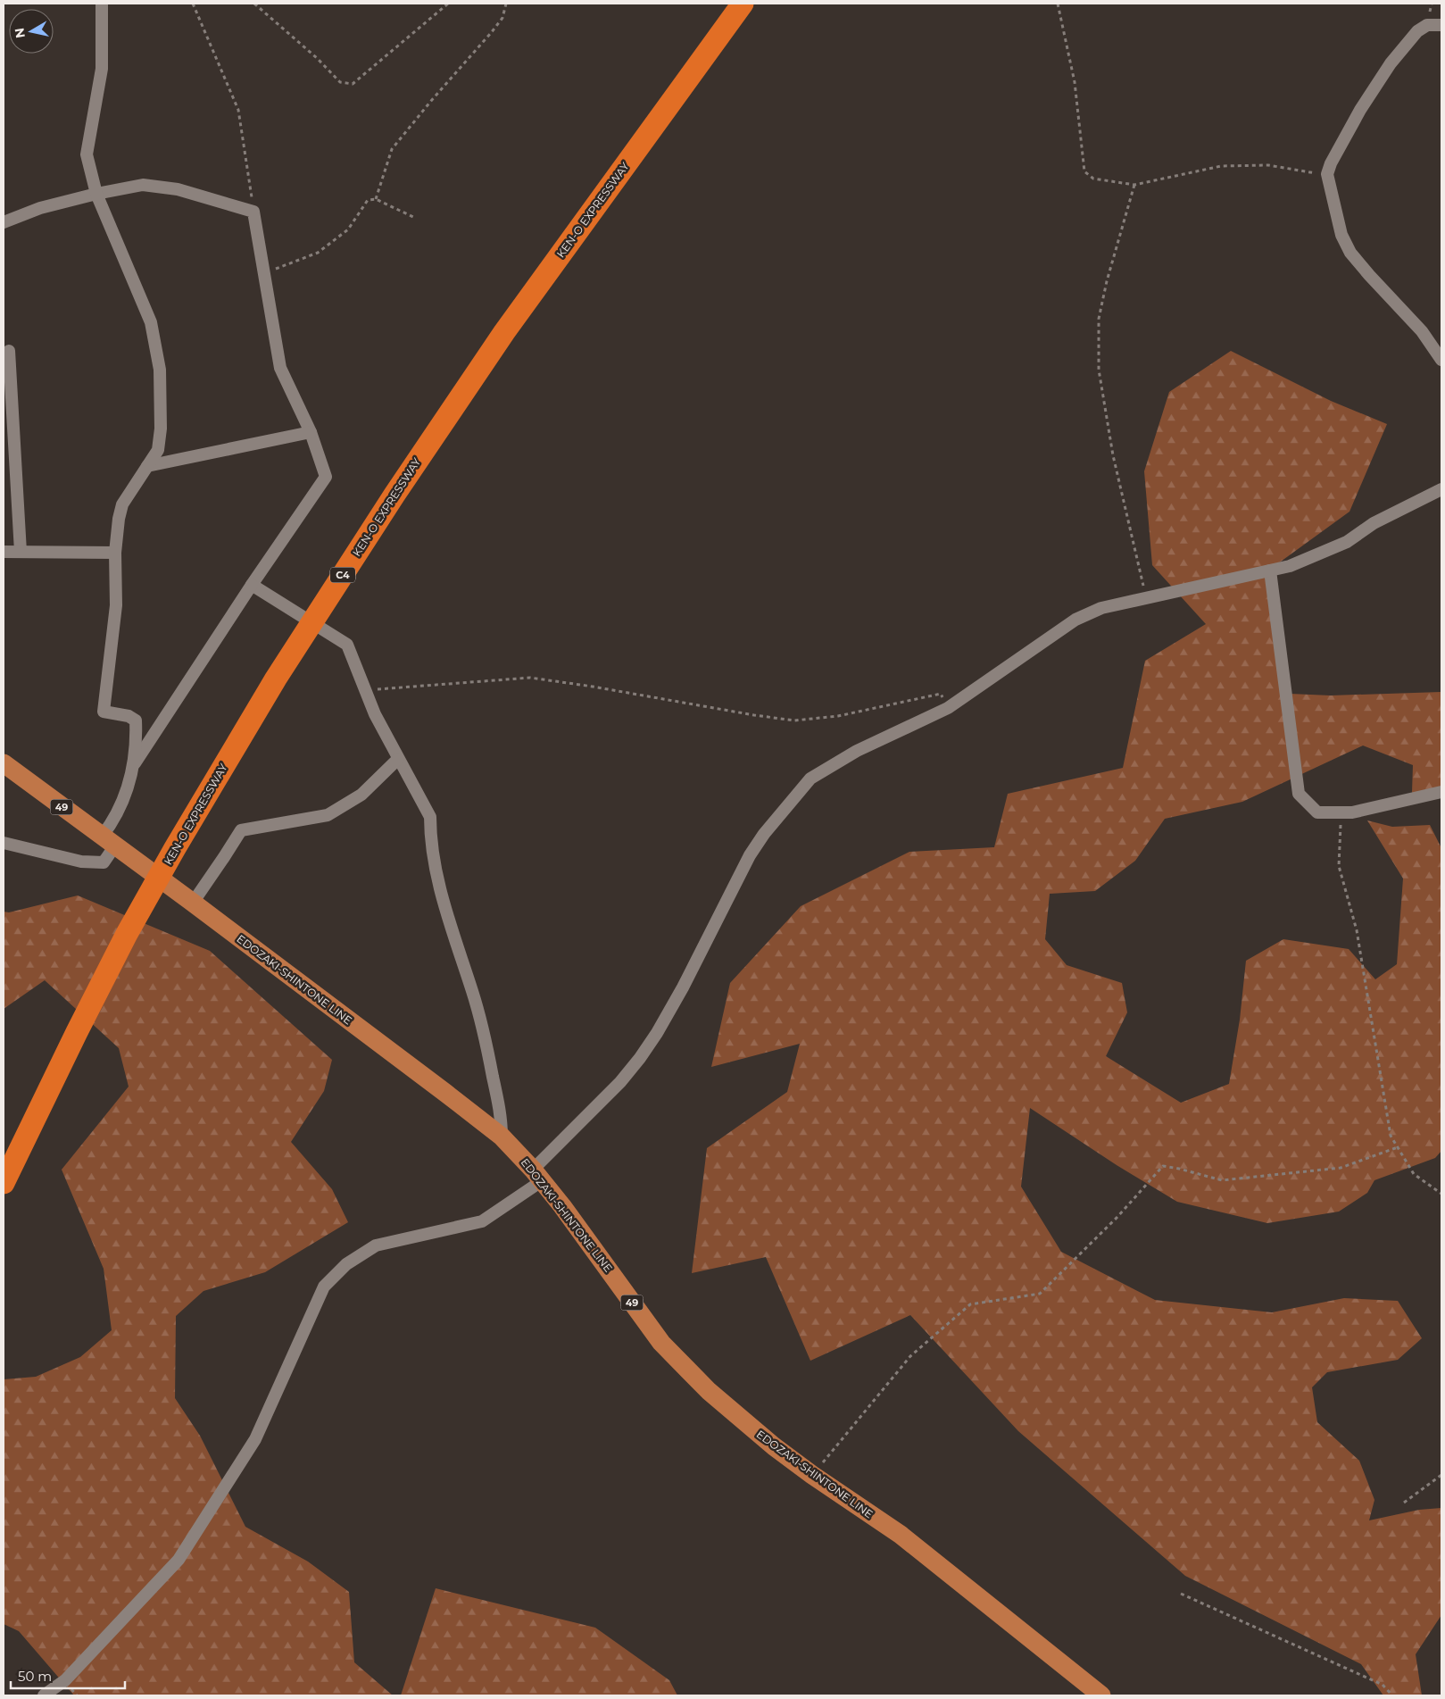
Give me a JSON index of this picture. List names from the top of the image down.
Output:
{
  "streets": {
    "highway": ["KEN-O EXPRESSWAY", "C4"],
    "main road": ["49", "EDOZAKI-SHINTONE LINE"]
  },
  "scale_bar": "50 m",
  "north": "left"
}
